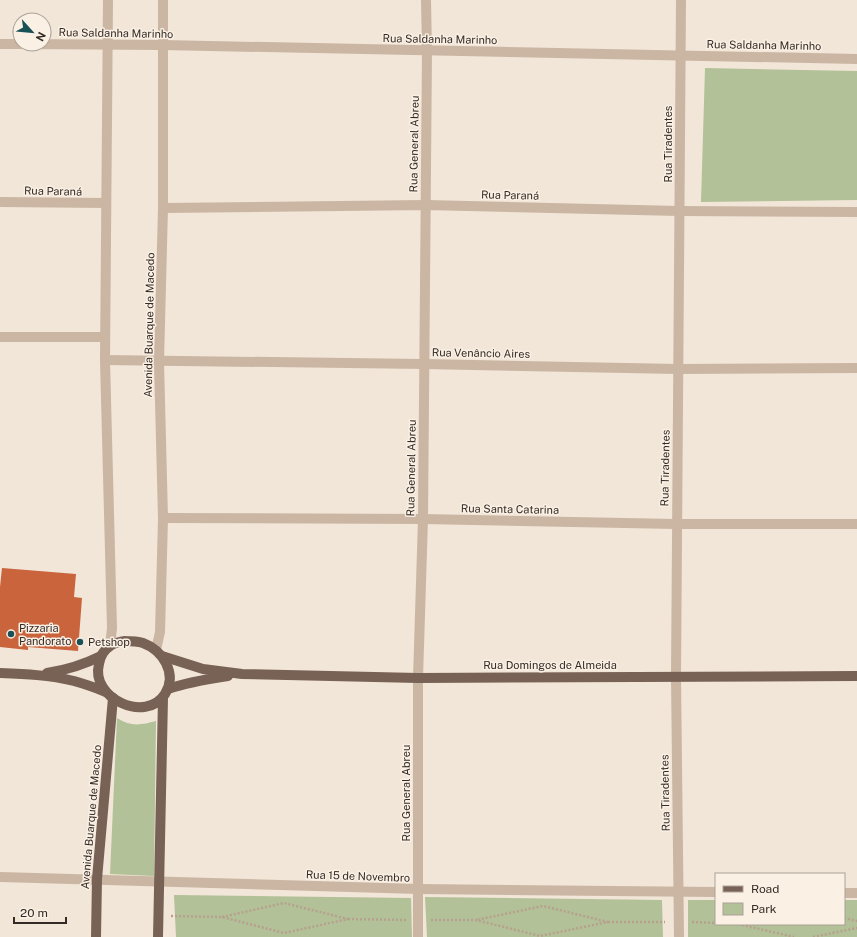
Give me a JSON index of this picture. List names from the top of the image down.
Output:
{
  "streets": {
    "main road": ["Avenida Buarque de Macedo", "Rua Domingos de Almeida"],
    "street": [
      "Rua Saldanha Marinho",
      "Rua General Abreu",
      "Rua Tiradentes",
      "Rua Paraná",
      "Rua Venâncio Aires",
      "Rua Santa Catarina",
      "Rua 15 de Novembro"
    ]
  },
  "crossings": [
    ["Rua Saldanha Marinho", "Rua General Abreu"],
    ["Rua Saldanha Marinho", "Rua Tiradentes"],
    ["Rua Saldanha Marinho", "Avenida Buarque de Macedo"],
    ["Rua General Abreu", "Rua Paraná"],
    ["Rua General Abreu", "Rua Venâncio Aires"],
    ["Rua General Abreu", "Rua Santa Catarina"],
    ["Rua General Abreu", "Rua Domingos de Almeida"],
    ["Rua General Abreu", "Rua 15 de Novembro"],
    ["Rua Tiradentes", "Rua Paraná"],
    ["Rua Tiradentes", "Rua Venâncio Aires"],
    ["Rua Tiradentes", "Rua Santa Catarina"],
    ["Rua Tiradentes", "Rua Domingos de Almeida"],
    ["Rua Tiradentes", "Rua 15 de Novembro"],
    ["Rua Paraná", "Avenida Buarque de Macedo"],
    ["Avenida Buarque de Macedo", "Rua Venâncio Aires"],
    ["Avenida Buarque de Macedo", "Rua Santa Catarina"],
    ["Avenida Buarque de Macedo", "Rua Domingos de Almeida"],
    ["Avenida Buarque de Macedo", "Rua 15 de Novembro"]
  ],
  "places": ["Pizzaria Pandorato", "Petshop"],
  "legend": ["Road", "Park"],
  "scale_bar": "20 m",
  "north": "bottom right"
}
